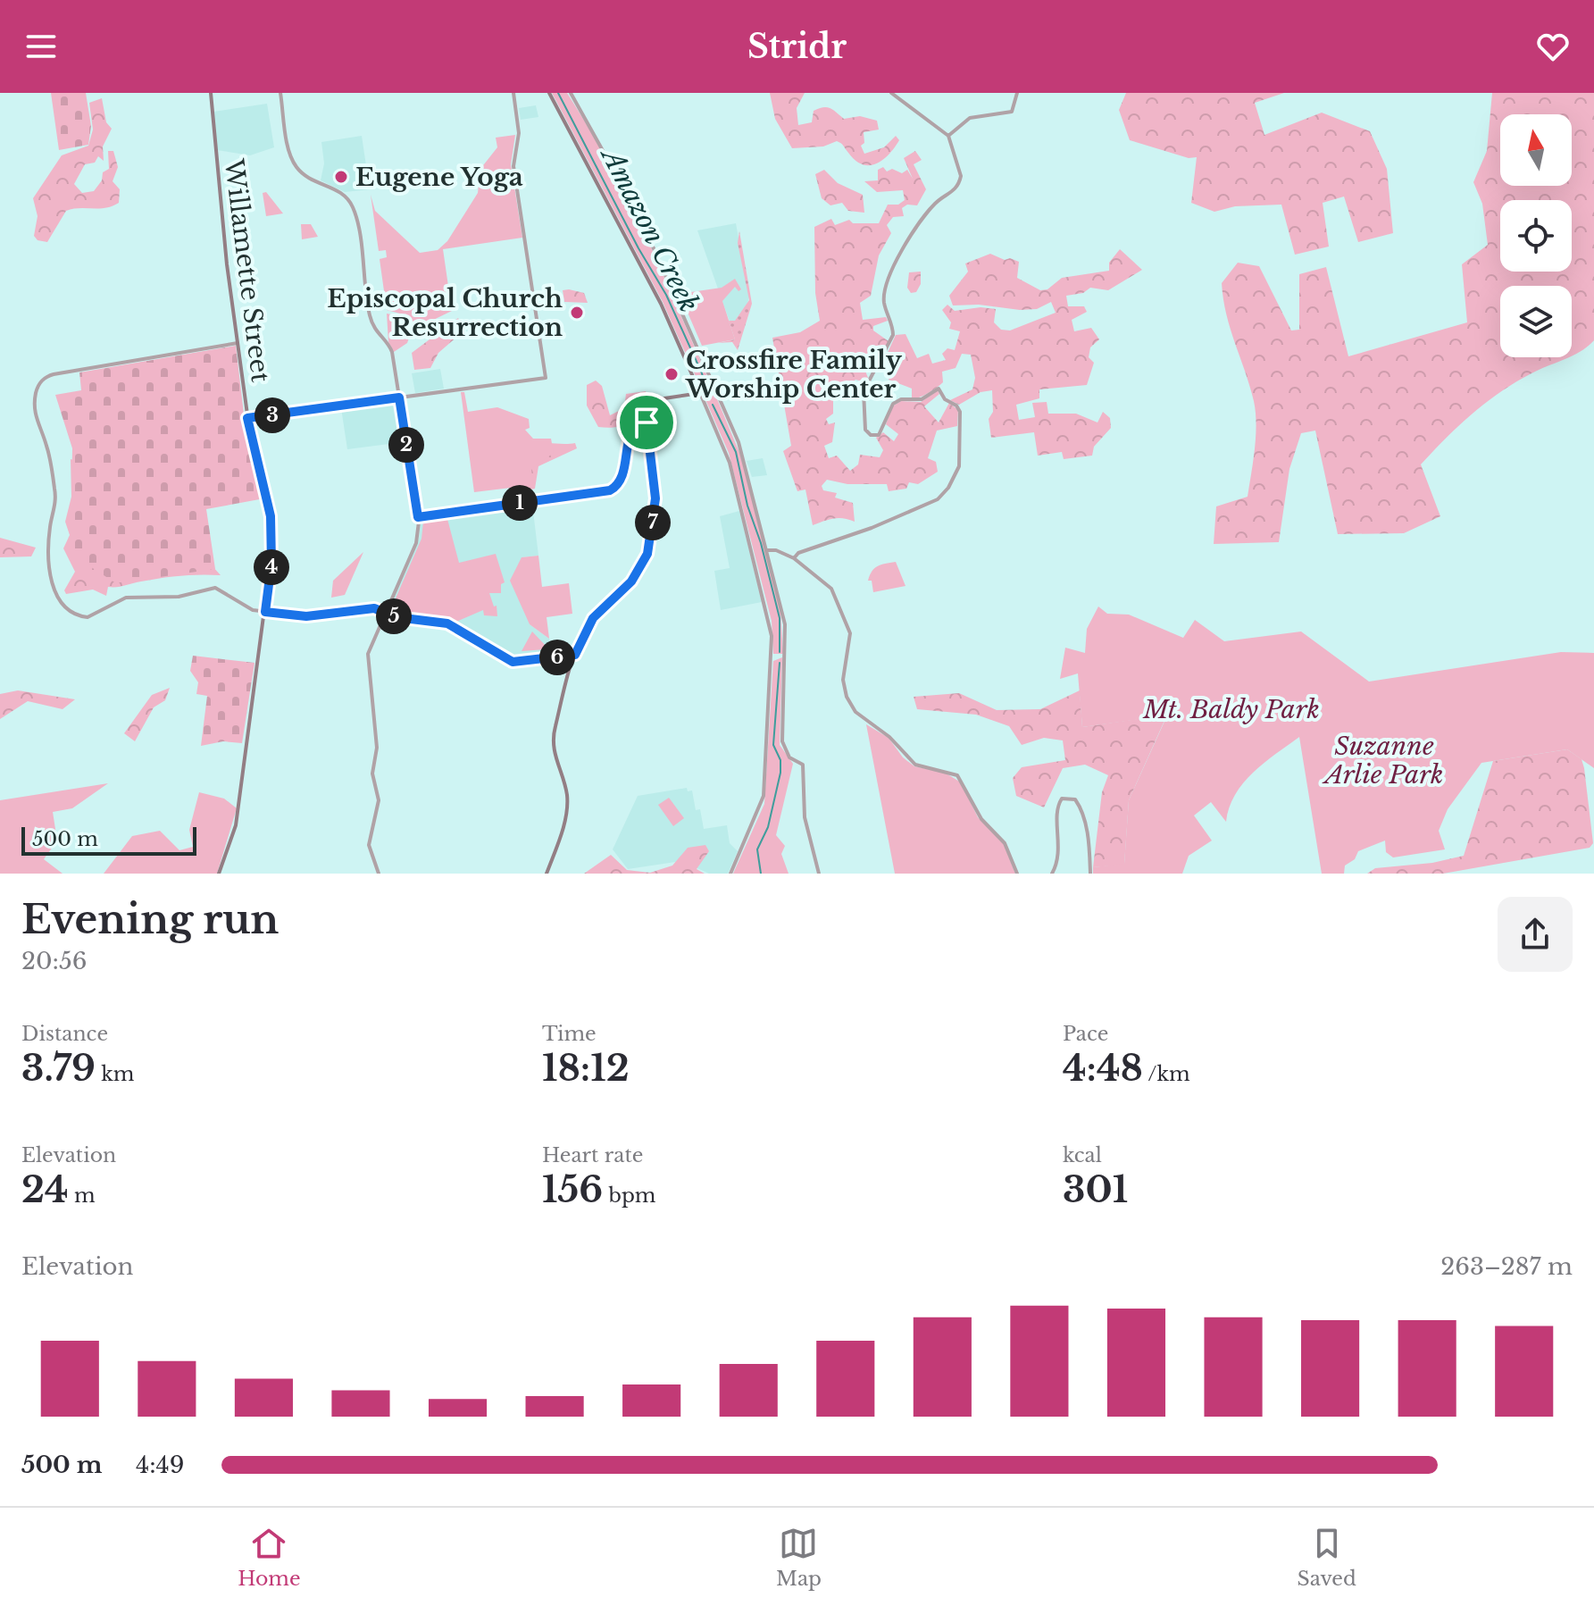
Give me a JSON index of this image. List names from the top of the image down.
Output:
{
  "streets": {
    "main road": ["Willamette Street"]
  },
  "water": ["Amazon Creek"],
  "parks": ["Mt. Baldy Park", "Suzanne Arlie Park"],
  "places": ["Eugene Yoga", "Episcopal Church Resurrection", "Crossfire Family Worship Center"],
  "scale_bar": "500 m",
  "north": "top",
  "page": {
    "header": "Stridr",
    "pins": [
      "3",
      "2",
      "1",
      "7",
      "4",
      "5",
      "6"
    ],
    "scale": "500 m",
    "heading": ["Evening run", "20:56"],
    "stats": [
      ["Distance", "3.79 km"],
      ["Time", "18:12"],
      ["Pace", "4:48 /km"],
      ["Elevation", "24 m"],
      ["Heart rate", "156 bpm"],
      ["kcal", "301"]
    ],
    "chart": ["Elevation", "263–287 m"],
    "list": [
      {
        "name": "500 m",
        "note": "4:49"
      }
    ],
    "tabs": ["Home", "Map", "Saved"]
  }
}
